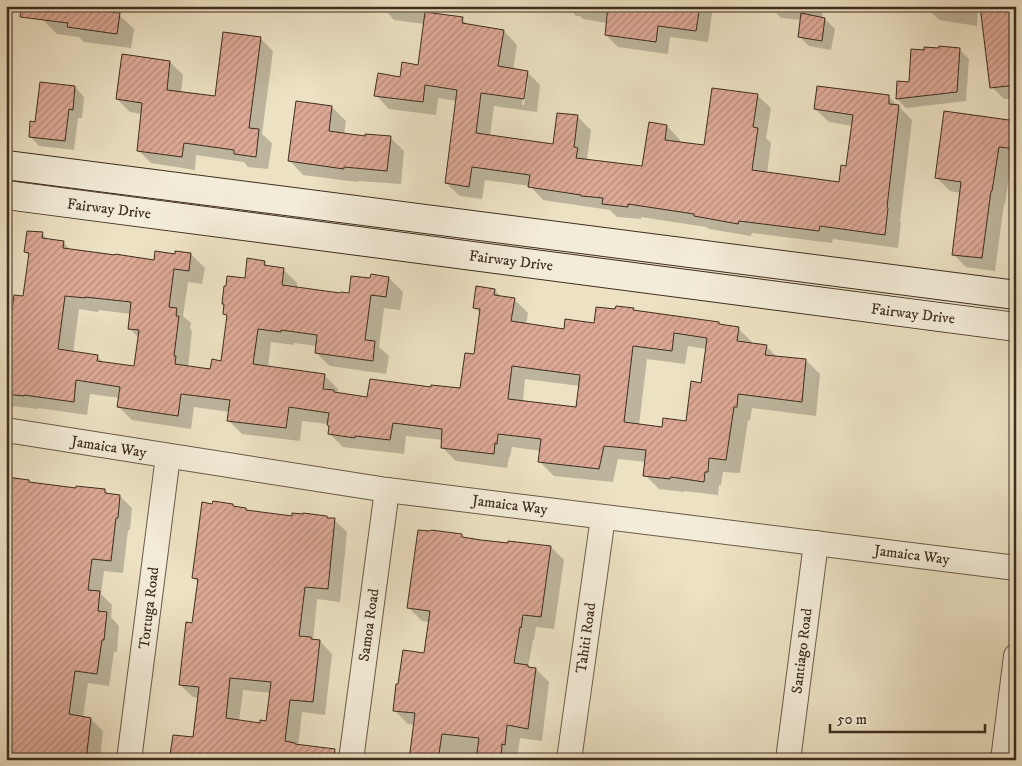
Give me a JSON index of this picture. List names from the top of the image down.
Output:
{
  "streets": {
    "street": [
      "Fairway Drive",
      "Jamaica Way",
      "Tortuga Road",
      "Samoa Road",
      "Tahiti Road",
      "Santiago Road"
    ]
  },
  "crossings": [
    ["Jamaica Way", "Tortuga Road"],
    ["Jamaica Way", "Samoa Road"],
    ["Jamaica Way", "Tahiti Road"],
    ["Jamaica Way", "Santiago Road"]
  ],
  "scale_bar": "50 m"
}
